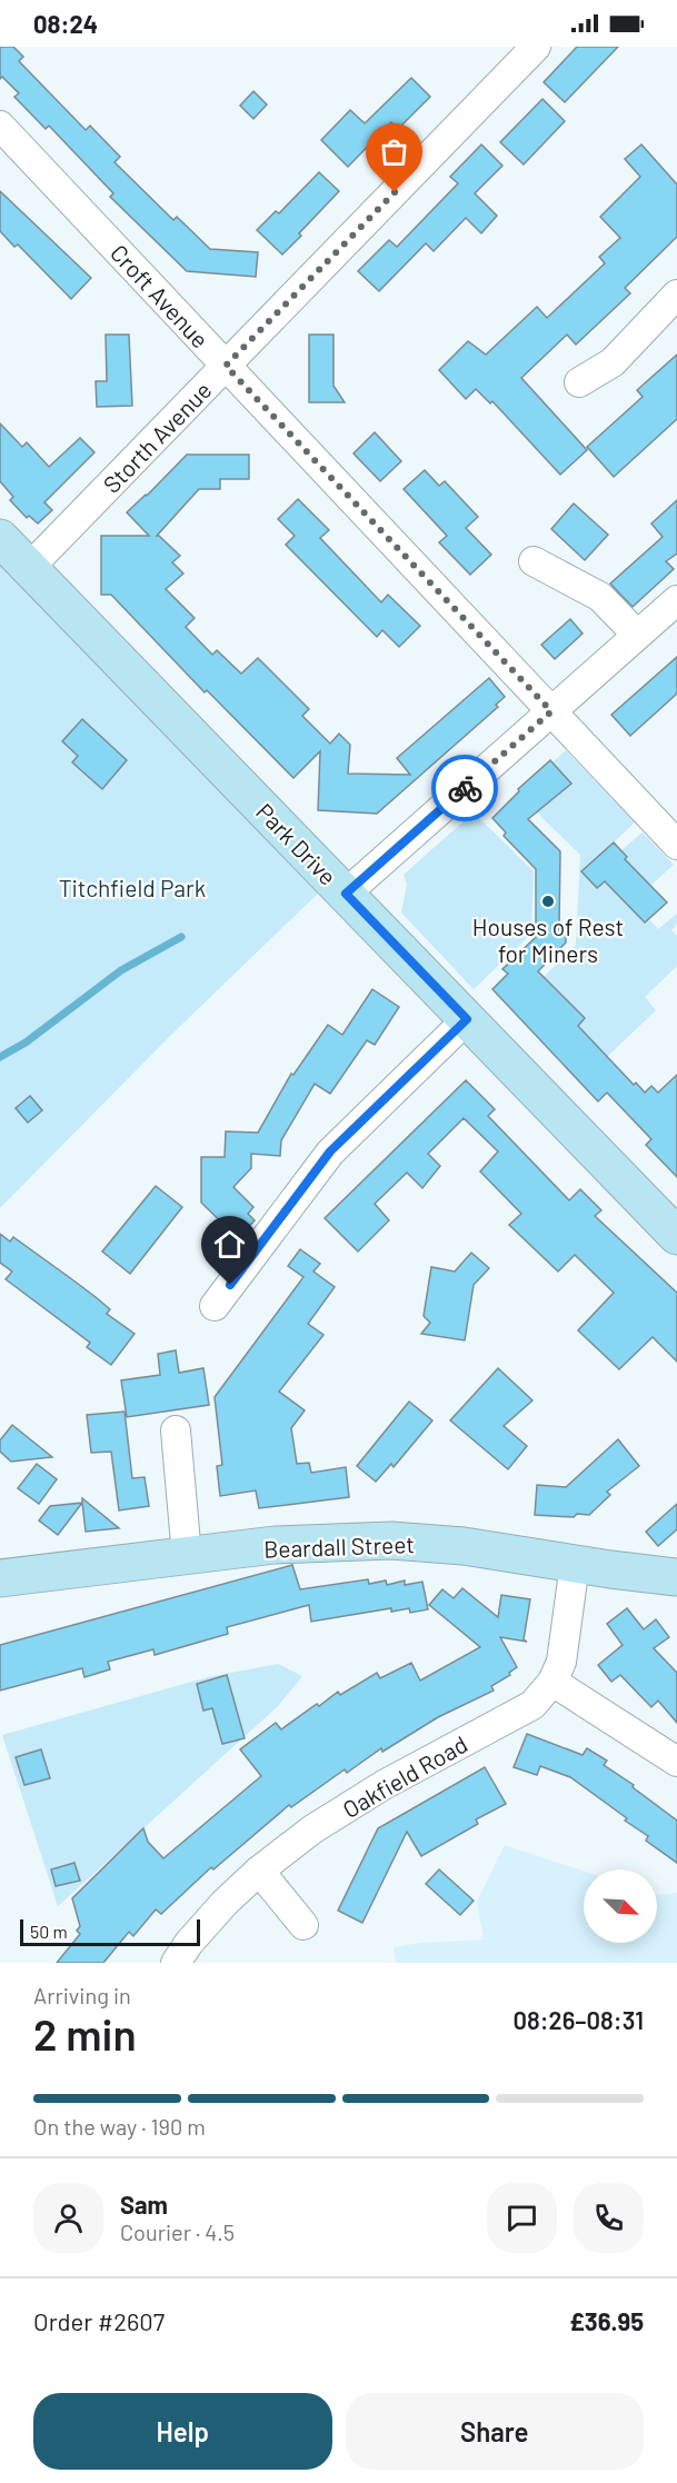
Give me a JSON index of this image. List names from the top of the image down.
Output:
{
  "streets": {
    "street": [
      "Croft Avenue",
      "Storth Avenue",
      "Park Drive",
      "Beardall Street",
      "Oakfield Road"
    ]
  },
  "crossings": [
    ["Croft Avenue", "Storth Avenue"],
    ["Storth Avenue", "Park Drive"],
    ["Beardall Street", "Oakfield Road"]
  ],
  "parks": ["Titchfield Park"],
  "places": ["Houses of Rest for Miners"],
  "scale_bar": "50 m",
  "north": "bottom right",
  "page": {
    "status": "08:24",
    "scale": "50 m",
    "heading": ["2 min", "Arriving in", "08:26–08:31"],
    "panel": [
      "Sam",
      "Courier · 4.5",
      "Order #2607",
      "£36.95"
    ],
    "bar": "On the way · 190 m",
    "buttons": ["Help", "Share"]
  }
}
